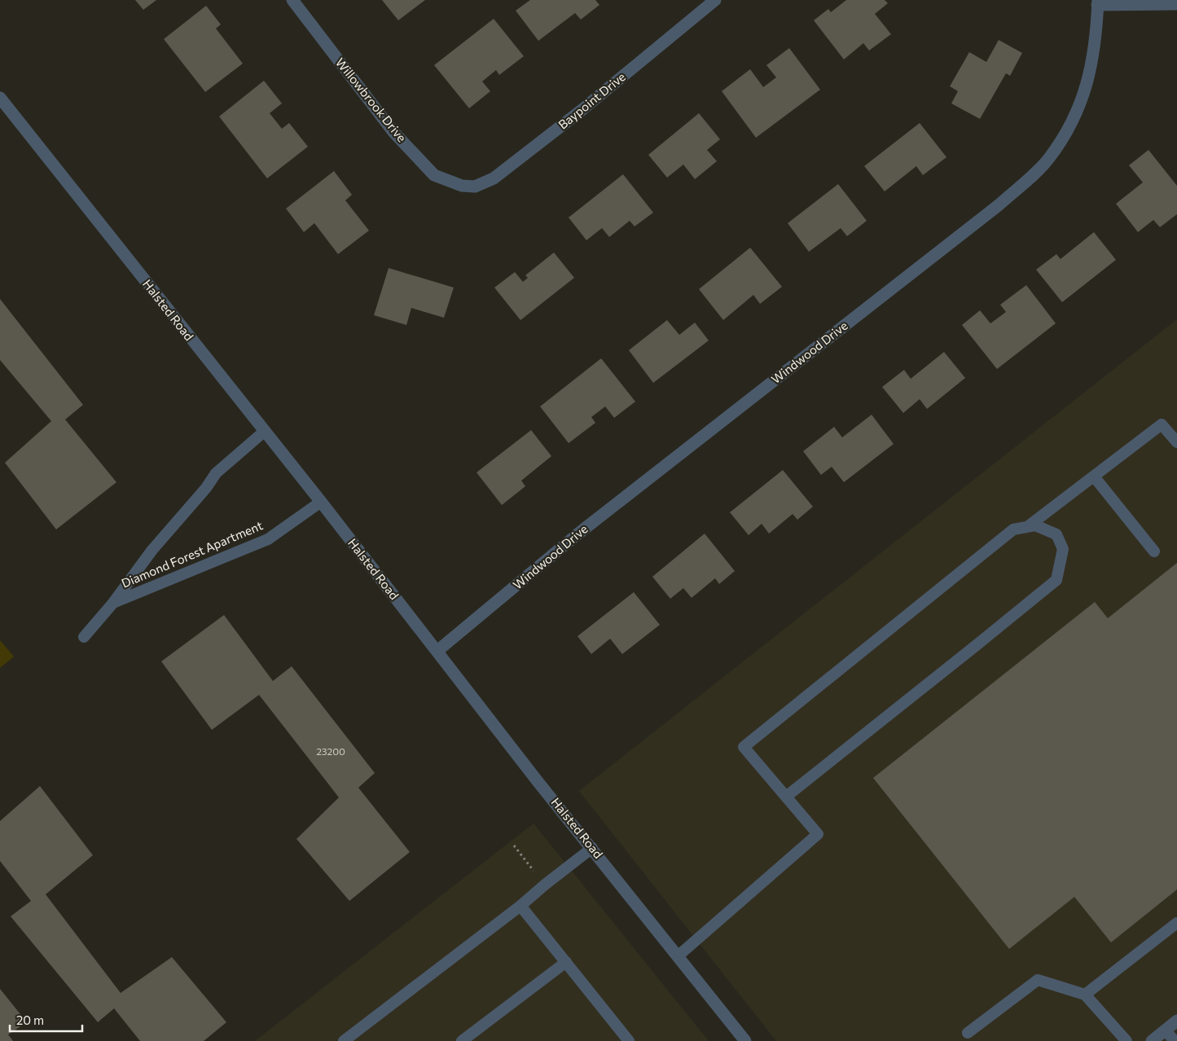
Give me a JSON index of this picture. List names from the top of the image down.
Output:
{
  "streets": {
    "street": [
      "Willowbrook Drive",
      "Baypoint Drive",
      "Halsted Road",
      "Windwood Drive"
    ],
    "lane": ["Diamond Forest Apartment"]
  },
  "crossings": [
    ["Willowbrook Drive", "Baypoint Drive"],
    ["Halsted Road", "Windwood Drive"],
    ["Halsted Road", "Diamond Forest Apartment"]
  ],
  "house_numbers": ["23200"],
  "scale_bar": "20 m"
}
